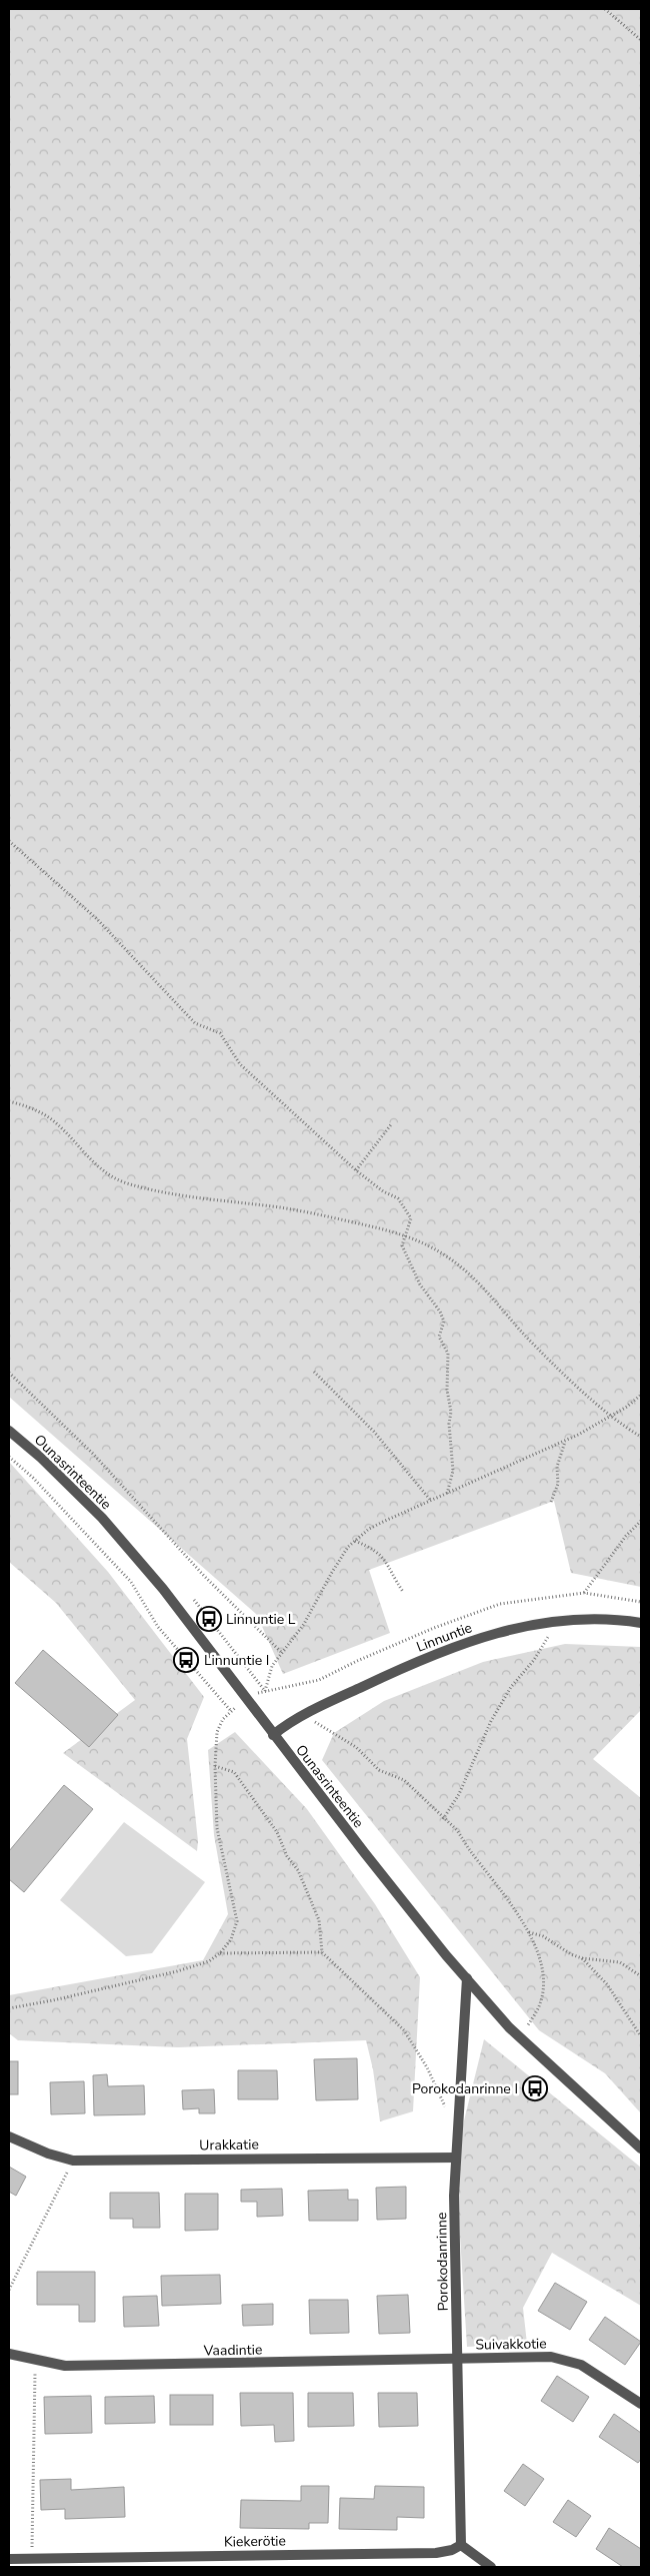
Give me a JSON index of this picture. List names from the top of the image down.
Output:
{
  "streets": {
    "street": [
      "Ounasrinteentie",
      "Linnuntie",
      "Urakkatie",
      "Porokodanrinne",
      "Suivakkotie",
      "Vaadintie",
      "Kiekerötie"
    ]
  },
  "crossings": [
    ["Ounasrinteentie", "Linnuntie"],
    ["Ounasrinteentie", "Porokodanrinne"],
    ["Urakkatie", "Porokodanrinne"],
    ["Porokodanrinne", "Suivakkotie"],
    ["Porokodanrinne", "Vaadintie"],
    ["Porokodanrinne", "Kiekerötie"],
    ["Suivakkotie", "Vaadintie"]
  ],
  "places": {
    "bus stop": ["Linnuntie L", "Linnuntie I", "Porokodanrinne I"]
  }
}
